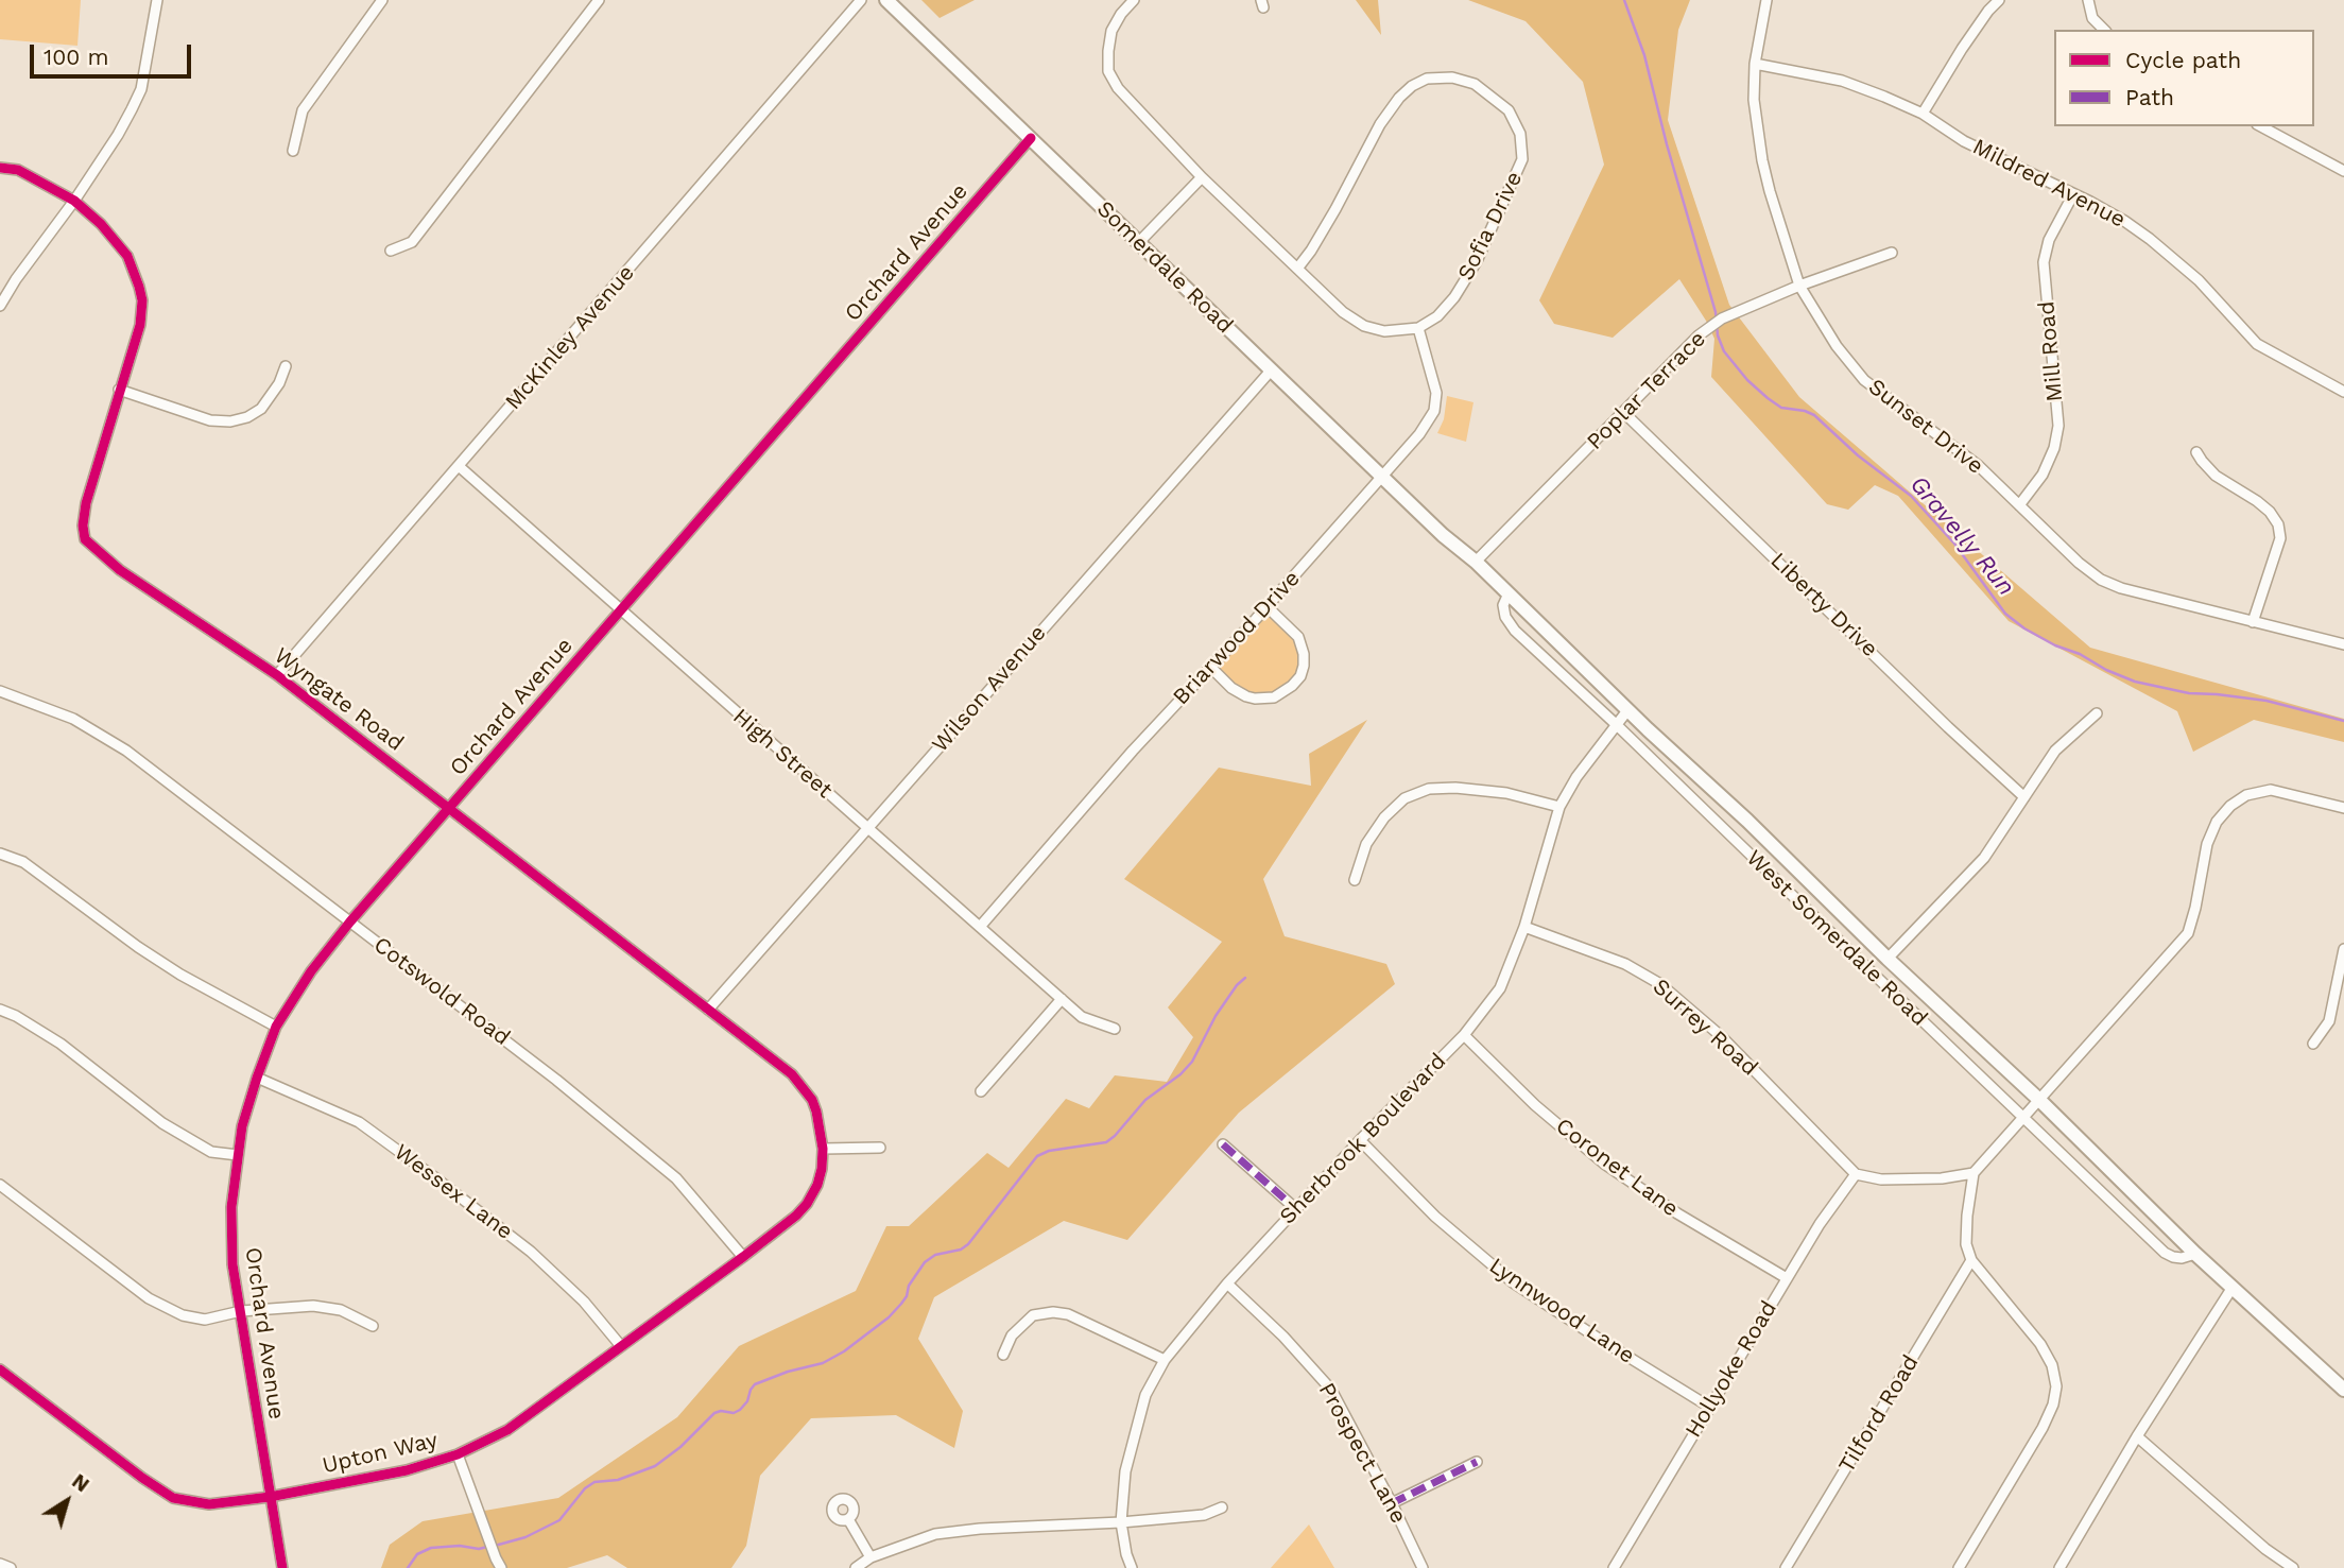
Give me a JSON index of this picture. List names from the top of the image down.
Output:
{
  "streets": {
    "main road": ["Somerdale Road", "West Somerdale Road"],
    "street": [
      "Mildred Avenue",
      "Sofia Drive",
      "Orchard Avenue",
      "McKinley Avenue",
      "Mill Road",
      "Poplar Terrace",
      "Sunset Drive",
      "Liberty Drive",
      "Briarwood Drive",
      "Wilson Avenue",
      "Wyngate Road",
      "High Street",
      "Cotswold Road",
      "Surrey Road",
      "Sherbrook Boulevard",
      "Coronet Lane",
      "Wessex Lane",
      "Lynnwood Lane",
      "Hollyoke Road",
      "Tilford Road",
      "Upton Way",
      "Prospect Lane"
    ]
  },
  "crossings": [
    ["Mildred Avenue", "Mill Road"],
    ["Mildred Avenue", "Sunset Drive"],
    ["Sofia Drive", "Briarwood Drive"],
    ["Orchard Avenue", "Somerdale Road"],
    ["Orchard Avenue", "Wyngate Road"],
    ["Orchard Avenue", "High Street"],
    ["Orchard Avenue", "Cotswold Road"],
    ["Orchard Avenue", "Wessex Lane"],
    ["Orchard Avenue", "Upton Way"],
    ["Somerdale Road", "Briarwood Drive"],
    ["Somerdale Road", "Wilson Avenue"],
    ["Somerdale Road", "West Somerdale Road"],
    ["McKinley Avenue", "Wyngate Road"],
    ["McKinley Avenue", "High Street"],
    ["Mill Road", "Sunset Drive"],
    ["Poplar Terrace", "Sunset Drive"],
    ["Poplar Terrace", "Liberty Drive"],
    ["Poplar Terrace", "West Somerdale Road"],
    ["Briarwood Drive", "High Street"],
    ["Wilson Avenue", "Wyngate Road"],
    ["Wilson Avenue", "High Street"],
    ["Wyngate Road", "Upton Way"],
    ["West Somerdale Road", "Sherbrook Boulevard"],
    ["Cotswold Road", "Upton Way"],
    ["Surrey Road", "Sherbrook Boulevard"],
    ["Surrey Road", "Hollyoke Road"],
    ["Sherbrook Boulevard", "Coronet Lane"],
    ["Sherbrook Boulevard", "Lynnwood Lane"],
    ["Sherbrook Boulevard", "Prospect Lane"],
    ["Coronet Lane", "Hollyoke Road"],
    ["Wessex Lane", "Upton Way"],
    ["Lynnwood Lane", "Hollyoke Road"]
  ],
  "water": ["Gravelly Run"],
  "legend": ["Cycle path", "Path"],
  "scale_bar": "100 m",
  "north": "top right"
}
